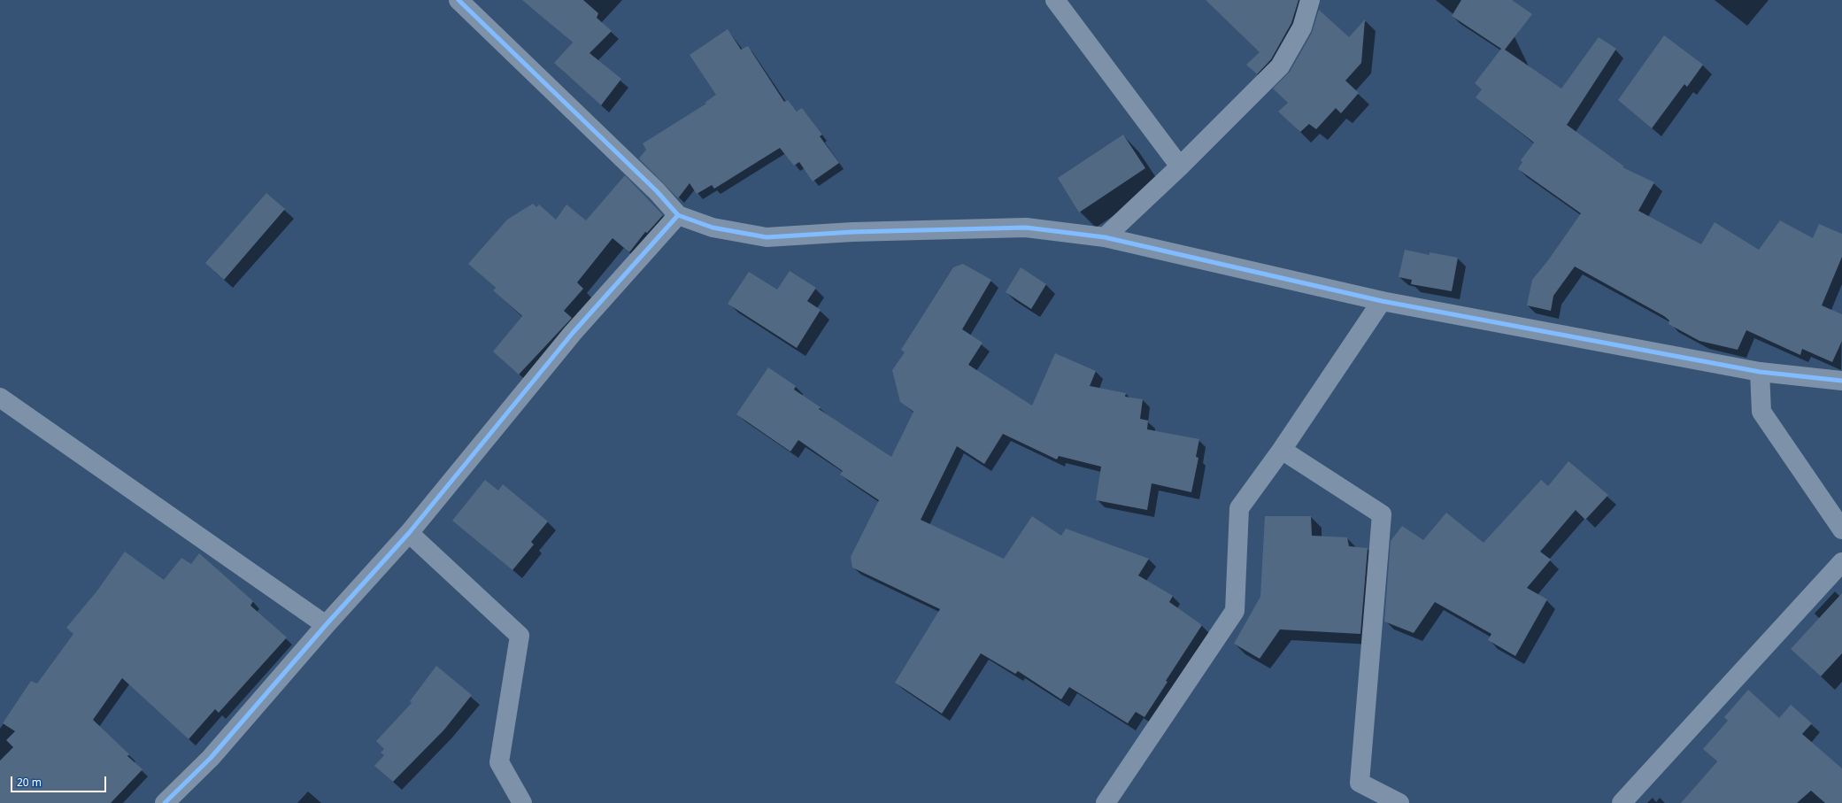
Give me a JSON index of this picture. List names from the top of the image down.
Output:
{
  "scale_bar": "20 m"
}
